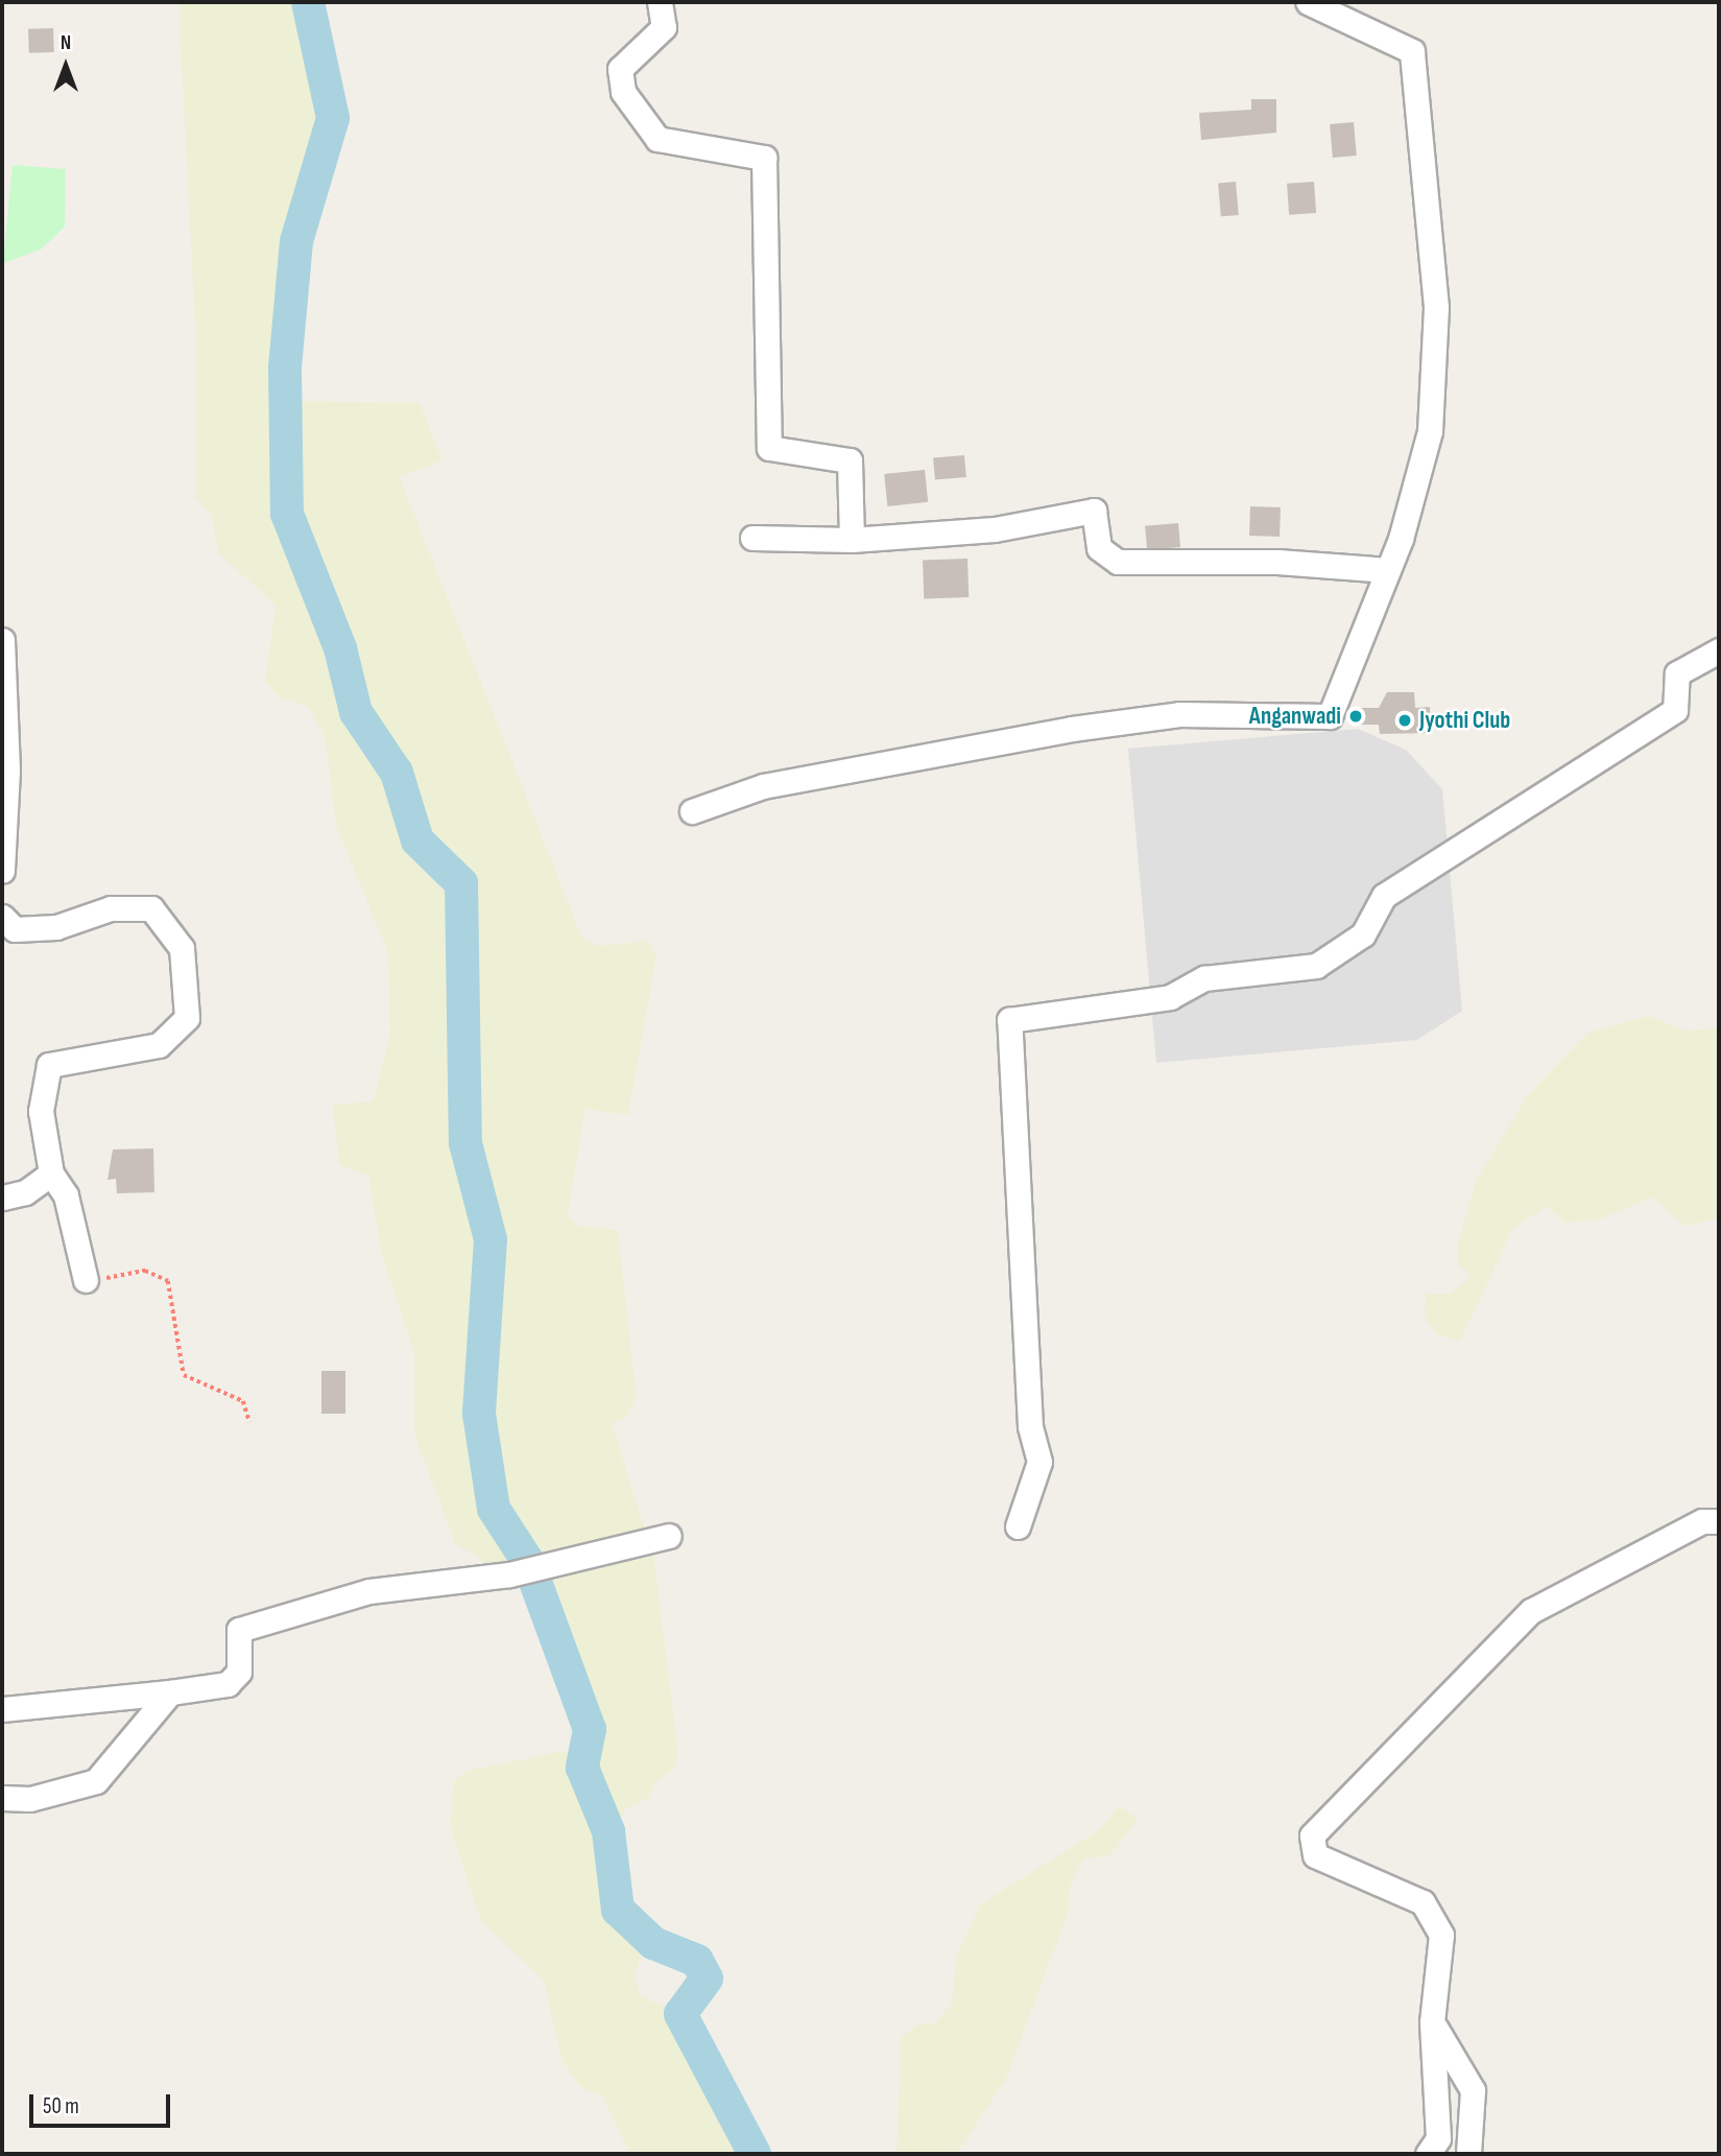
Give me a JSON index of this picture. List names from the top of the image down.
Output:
{
  "places": ["Anganwadi", "Jyothi Club"],
  "scale_bar": "50 m",
  "north": "top"
}
